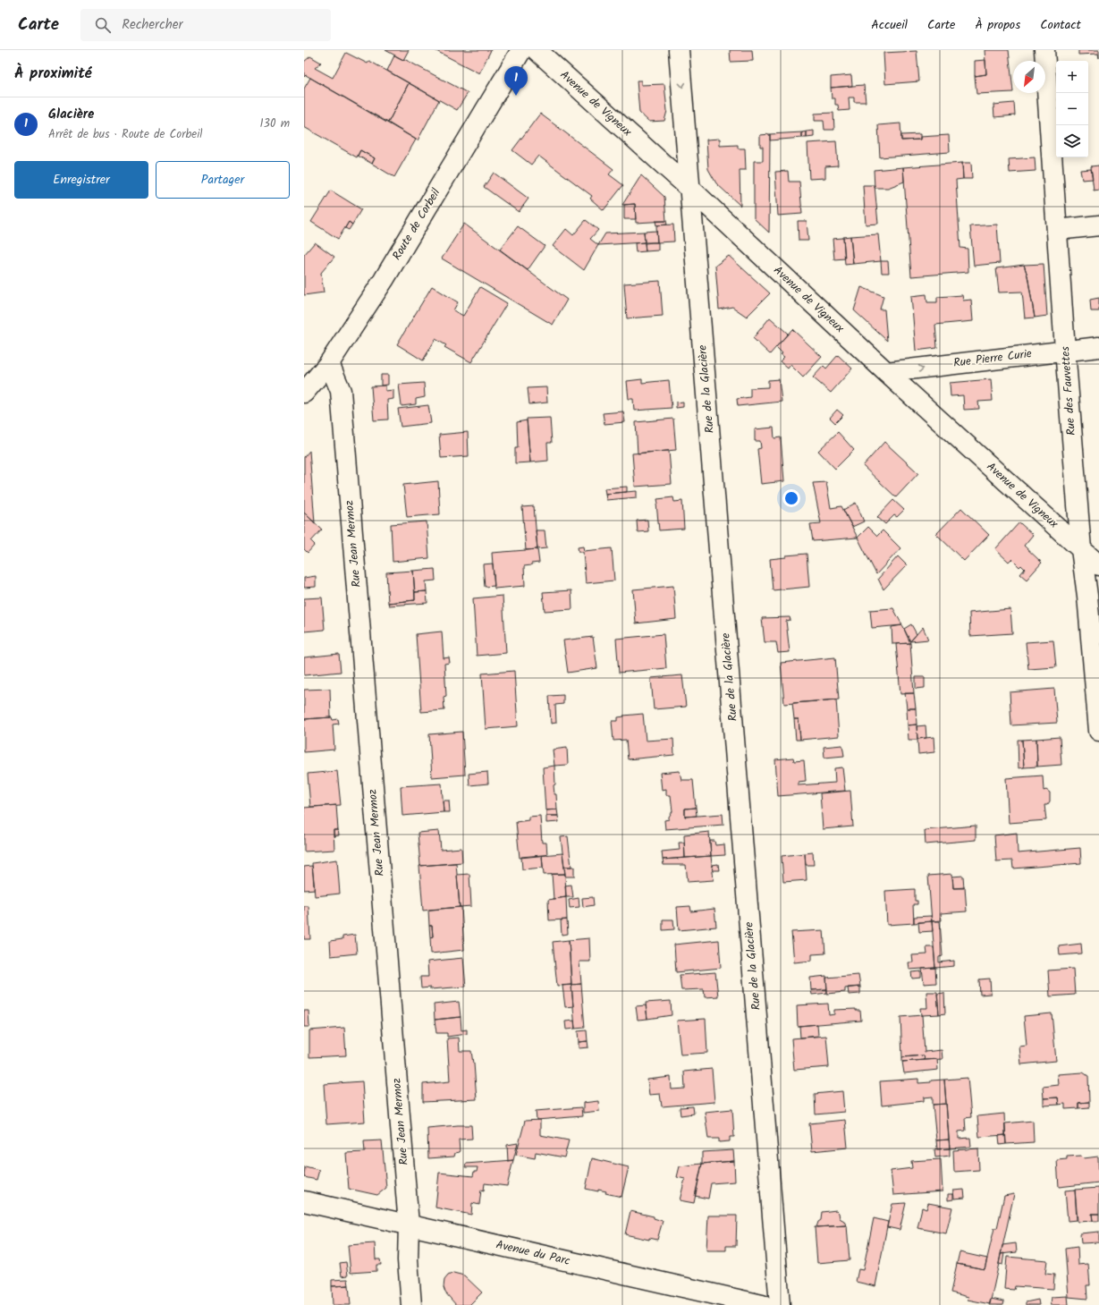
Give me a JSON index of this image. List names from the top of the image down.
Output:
{
  "streets": {
    "street": [
      "Avenue de Vigneux",
      "Route de Corbeil",
      "Rue Pierre Curie",
      "Rue de la Glacière",
      "Rue des Fauvettes",
      "Rue Jean Mermoz",
      "Avenue du Parc"
    ]
  },
  "crossings": [
    ["Avenue de Vigneux", "Rue Pierre Curie"],
    ["Avenue de Vigneux", "Rue de la Glacière"],
    ["Avenue de Vigneux", "Rue des Fauvettes"],
    ["Route de Corbeil", "Rue Jean Mermoz"],
    ["Rue Pierre Curie", "Rue des Fauvettes"],
    ["Rue Jean Mermoz", "Avenue du Parc"]
  ],
  "one_way": ["Rue Pierre Curie"],
  "north": "bottom left",
  "page": {
    "header": "Carte",
    "search": "Rechercher",
    "nav": [
      "Accueil",
      "Carte",
      "À propos",
      "Contact"
    ],
    "heading": "À proximité",
    "map_buttons": ["+", "−"],
    "pins": "1",
    "list": [
      {
        "mark": "1",
        "name": "Glacière",
        "note": "Arrêt de bus · Route de Corbeil",
        "value": "130 m"
      }
    ],
    "buttons": ["Enregistrer", "Partager"]
  }
}
